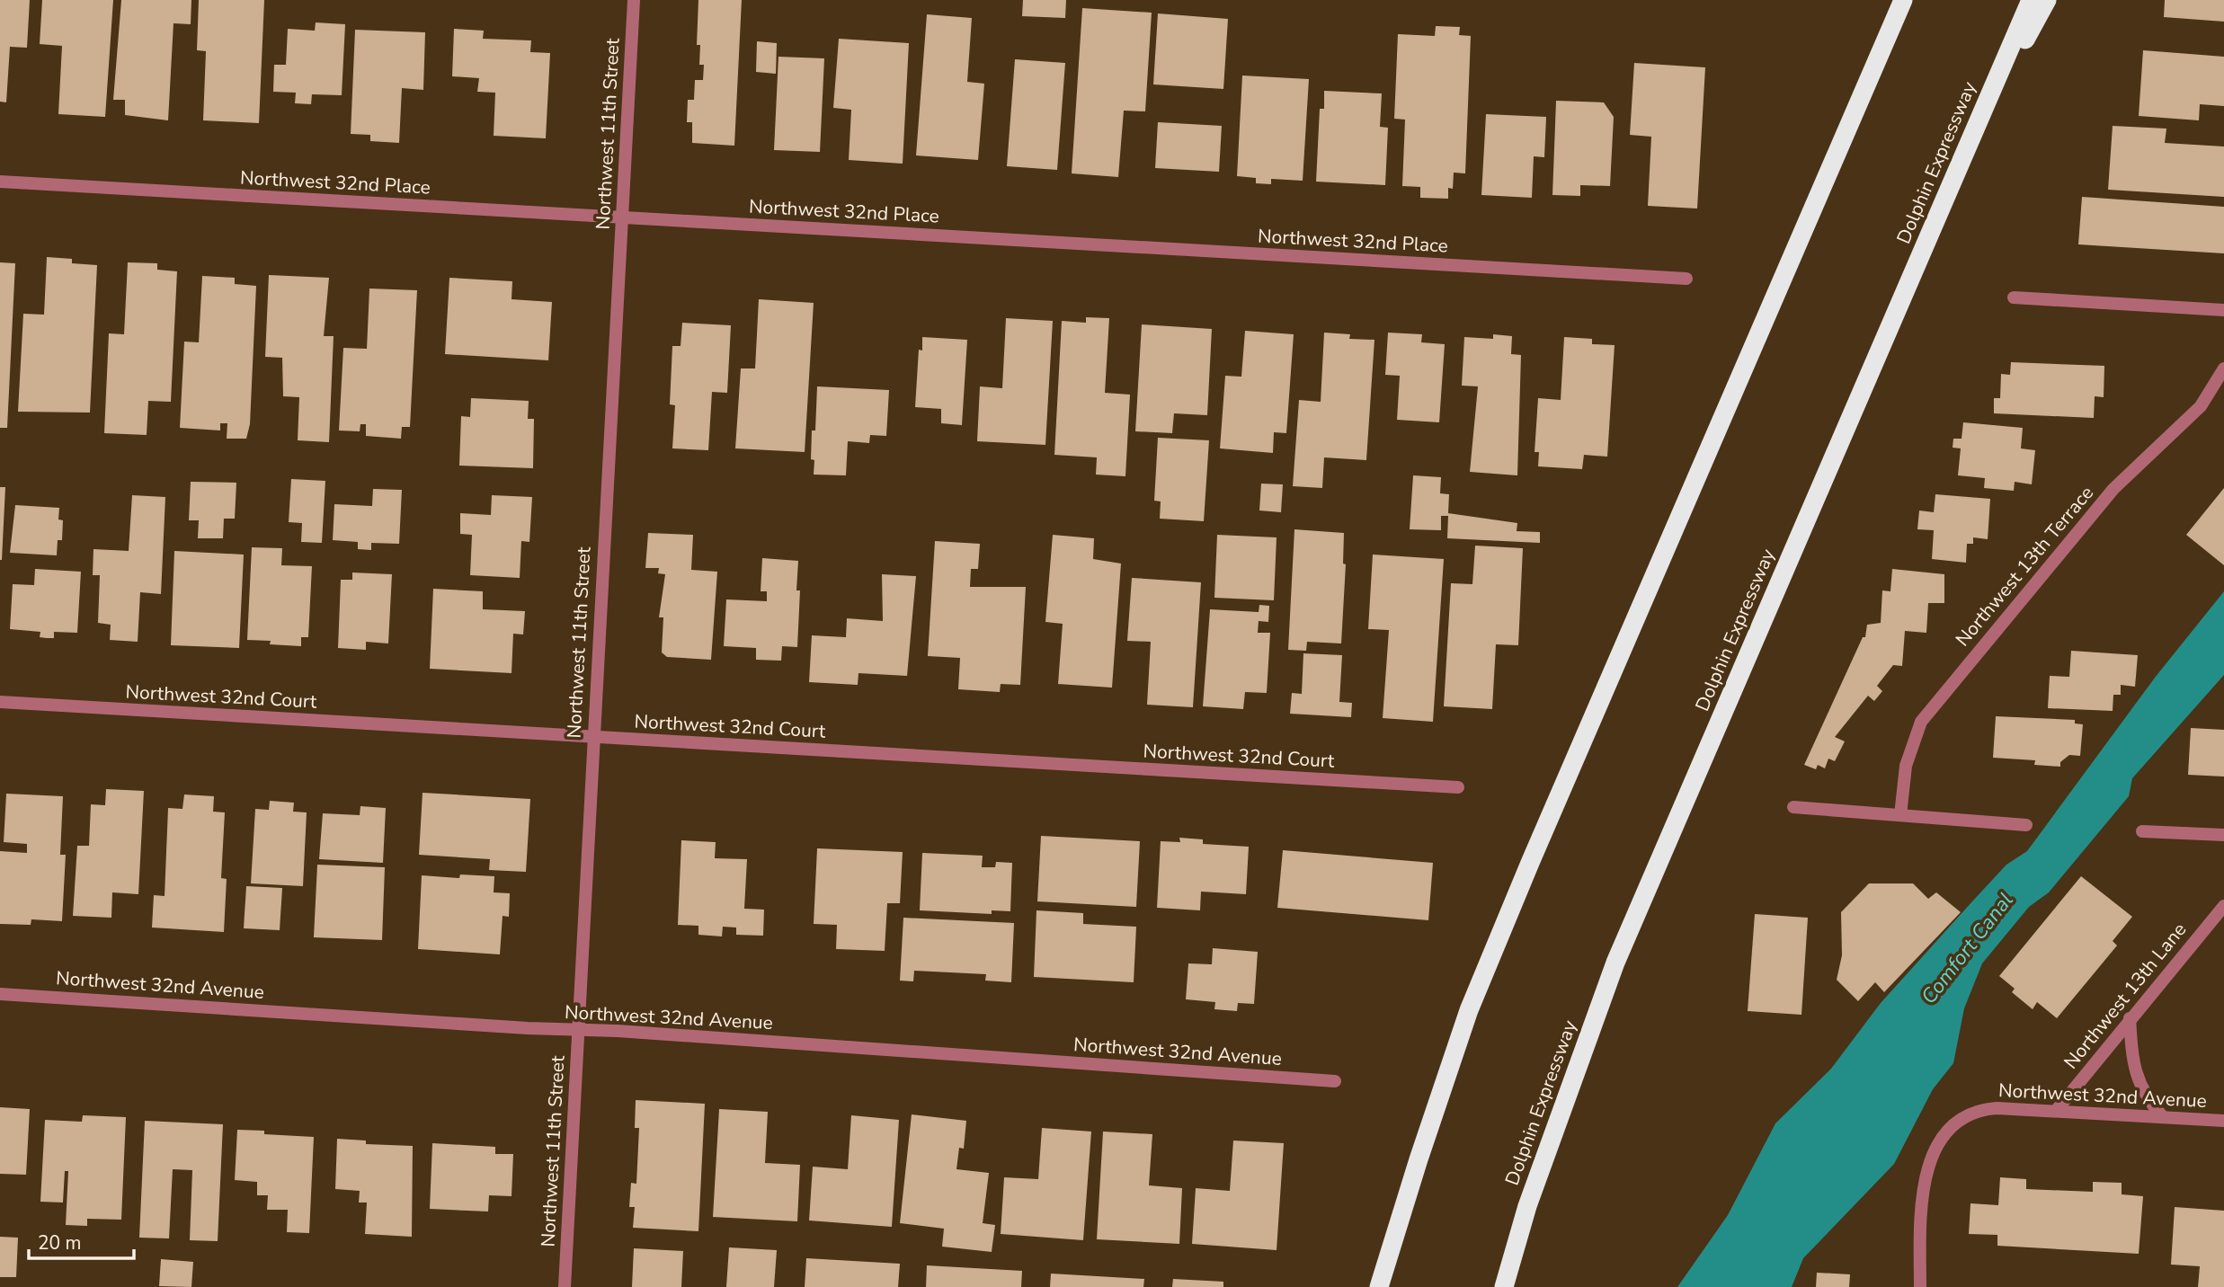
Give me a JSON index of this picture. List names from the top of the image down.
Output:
{
  "streets": {
    "highway": ["Dolphin Expressway"],
    "street": [
      "Northwest 11th Street",
      "Northwest 32nd Place",
      "Northwest 13th Terrace",
      "Northwest 32nd Court",
      "Northwest 32nd Avenue",
      "Northwest 13th Lane"
    ]
  },
  "crossings": [
    ["Northwest 11th Street", "Northwest 32nd Place"],
    ["Northwest 11th Street", "Northwest 32nd Court"],
    ["Northwest 11th Street", "Northwest 32nd Avenue"],
    ["Northwest 32nd Avenue", "Northwest 13th Lane"]
  ],
  "water": ["Comfort Canal"],
  "scale_bar": "20 m"
}
